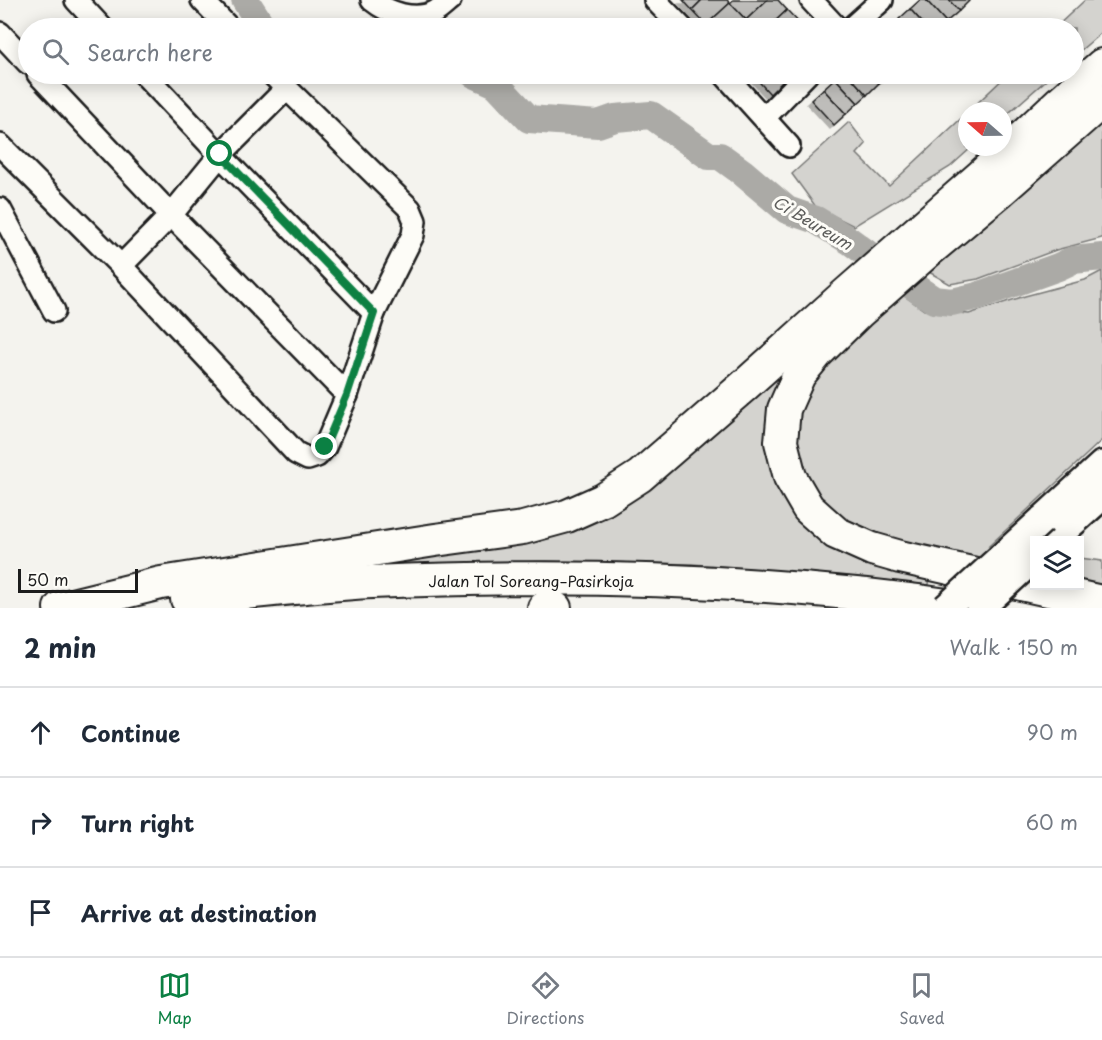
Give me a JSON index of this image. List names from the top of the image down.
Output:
{
  "streets": {
    "highway": ["Jalan Tol Soreang–Pasirkoja"]
  },
  "water": ["Ci Beureum"],
  "scale_bar": "50 m",
  "north": "left",
  "page": {
    "search": "Search here",
    "scale": "50 m",
    "heading": ["2 min", "Walk · 150 m"],
    "list": [
      ["Continue", "90 m"],
      ["Turn right", "60 m"],
      "Arrive at destination"
    ],
    "nav": ["Map", "Directions", "Saved"]
  }
}
